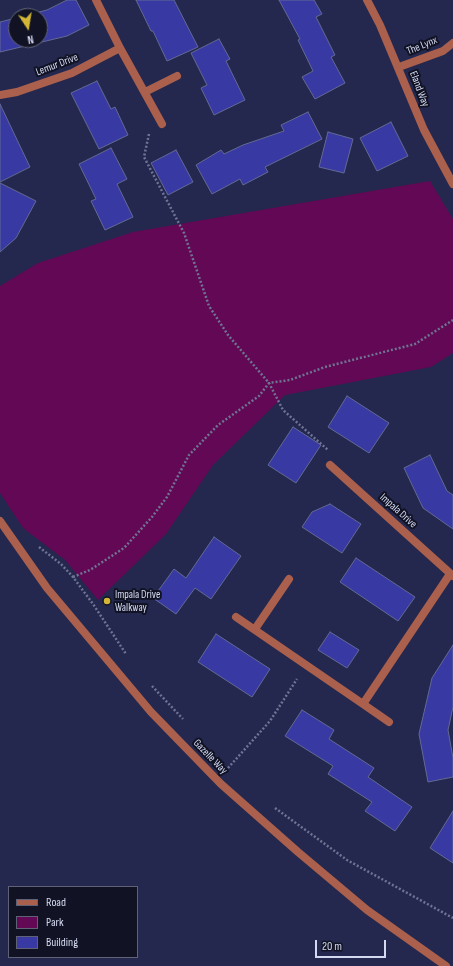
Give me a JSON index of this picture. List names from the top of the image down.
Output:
{
  "streets": {
    "street": [
      "The Lynx",
      "Lemur Drive",
      "Eland Way",
      "Impala Drive",
      "Gazelle Way"
    ]
  },
  "crossings": [
    ["The Lynx", "Eland Way"]
  ],
  "places": ["Impala Drive Walkway"],
  "legend": ["Road", "Park", "Building"],
  "scale_bar": "20 m",
  "north": "bottom"
}
